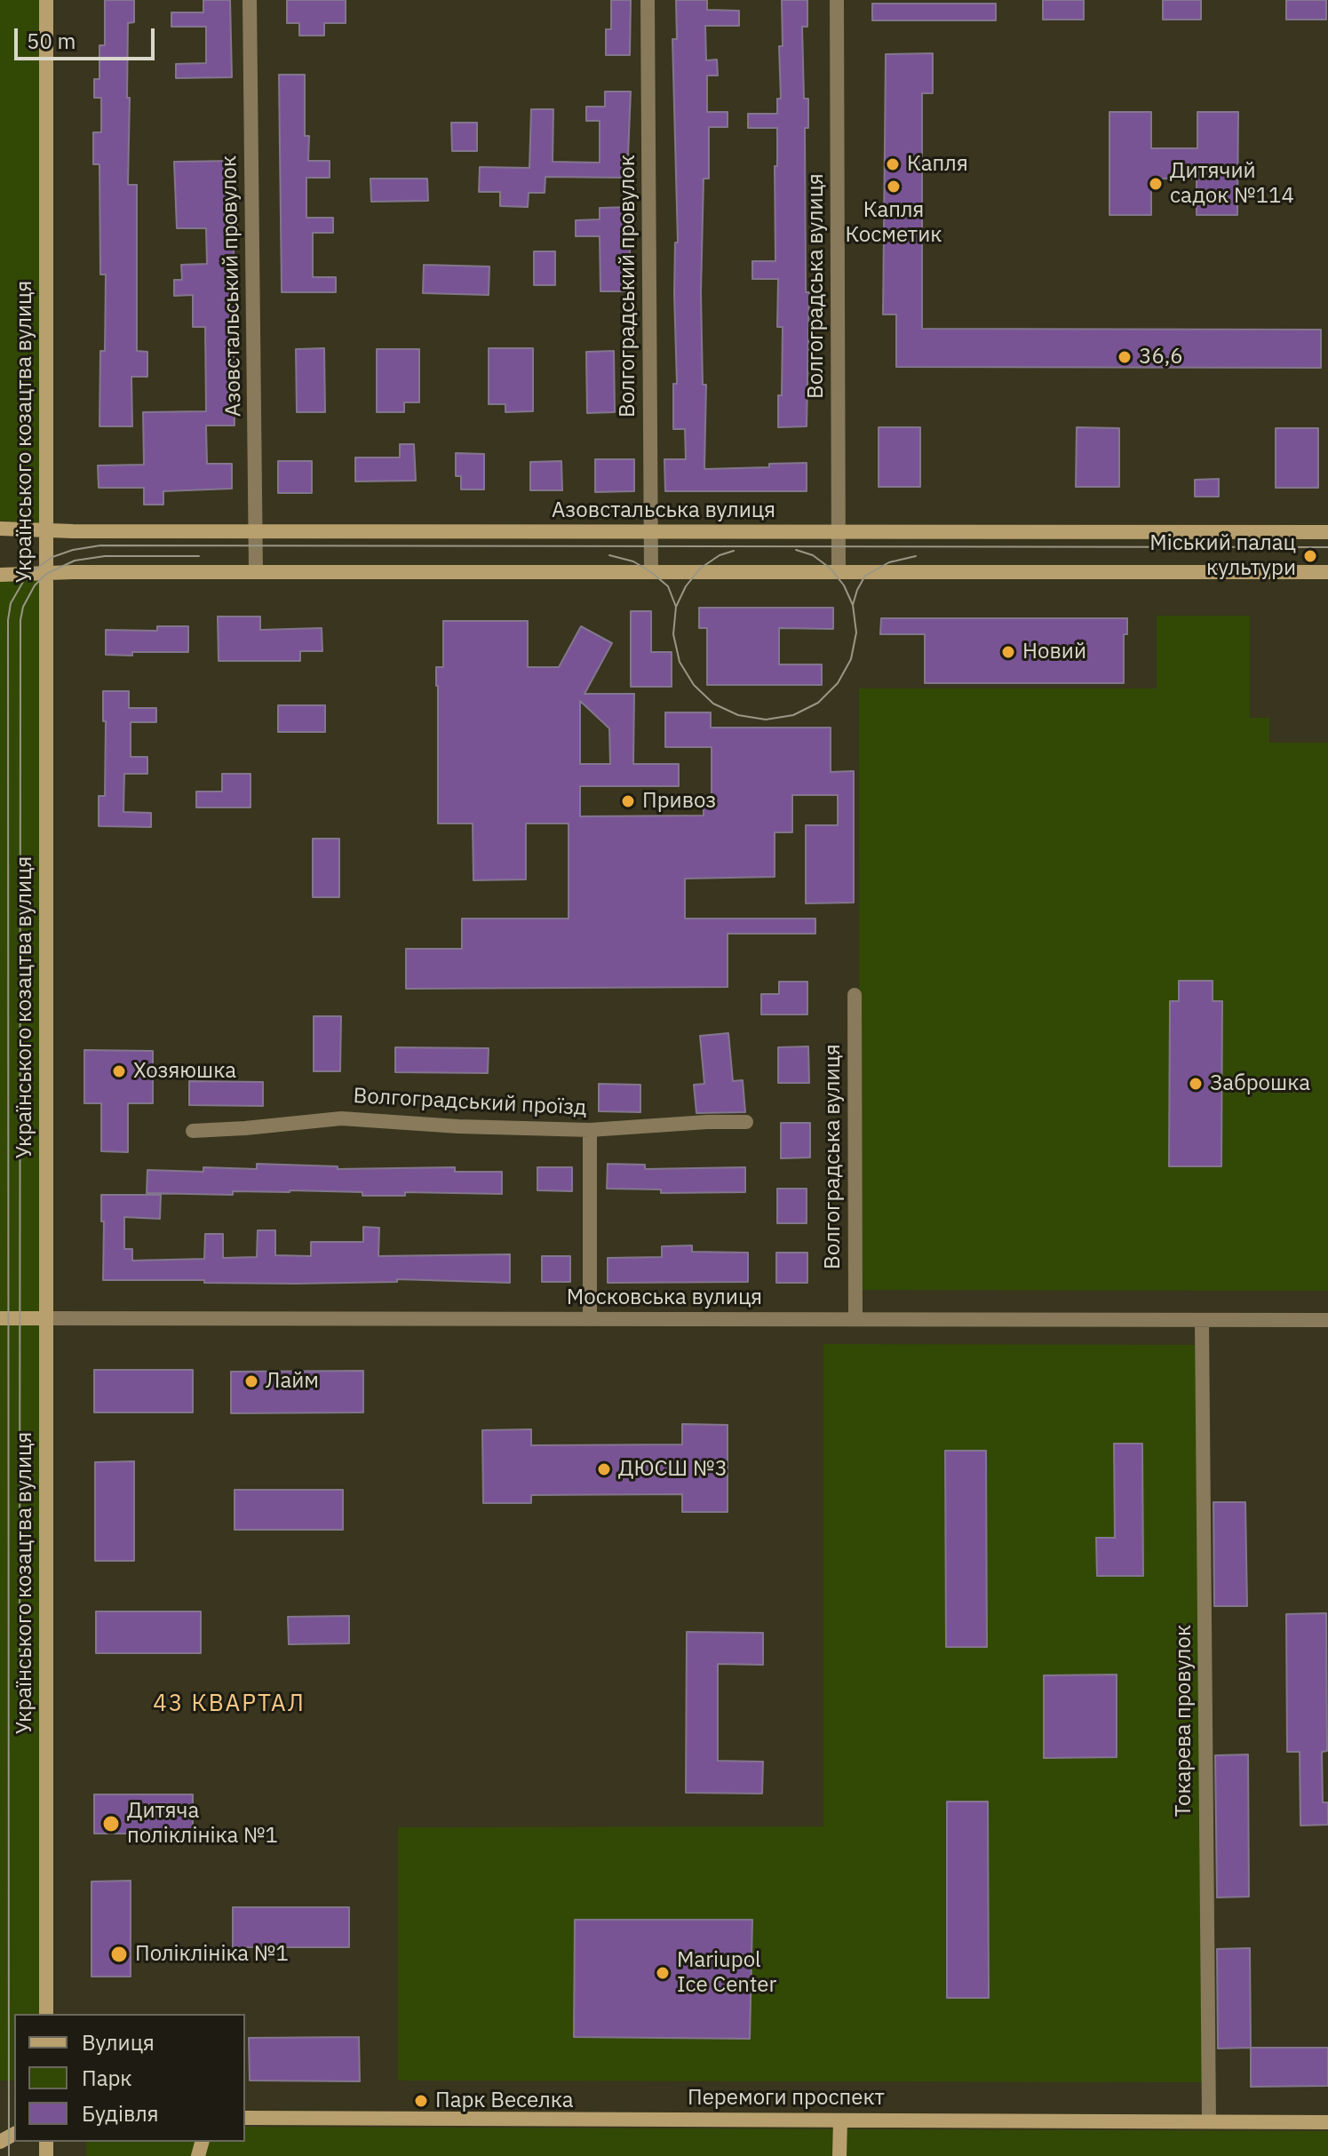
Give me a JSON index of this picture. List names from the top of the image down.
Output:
{
  "streets": {
    "street": [
      "Азовстальський провулок",
      "Волгоградський провулок",
      "Волгоградська вулиця",
      "Українського козацтва вулиця",
      "Азовстальська вулиця",
      "Волгоградський проїзд",
      "Московська вулиця",
      "Токарева провулок",
      "Перемоги проспект"
    ]
  },
  "crossings": [
    ["Азовстальський провулок", "Азовстальська вулиця"],
    ["Волгоградський провулок", "Азовстальська вулиця"],
    ["Волгоградська вулиця", "Азовстальська вулиця"],
    ["Волгоградська вулиця", "Московська вулиця"],
    ["Українського козацтва вулиця", "Азовстальська вулиця"],
    ["Українського козацтва вулиця", "Московська вулиця"],
    ["Московська вулиця", "Токарева провулок"],
    ["Токарева провулок", "Перемоги проспект"]
  ],
  "districts": ["43 КВАРТАЛ"],
  "places": [
    "Капля",
    "Дитячий садок №114",
    "Капля Косметик",
    "36,6",
    "Міський палац культури",
    "Новий",
    "Привоз",
    "Хозяюшка",
    "Заброшка",
    "Лайм",
    "ДЮСШ №3",
    "Дитяча поліклініка №1",
    "Поліклініка №1",
    "Mariupol Ice Center",
    "Парк Веселка"
  ],
  "legend": ["Вулиця", "Парк", "Будівля"],
  "scale_bar": "50 m"
}
